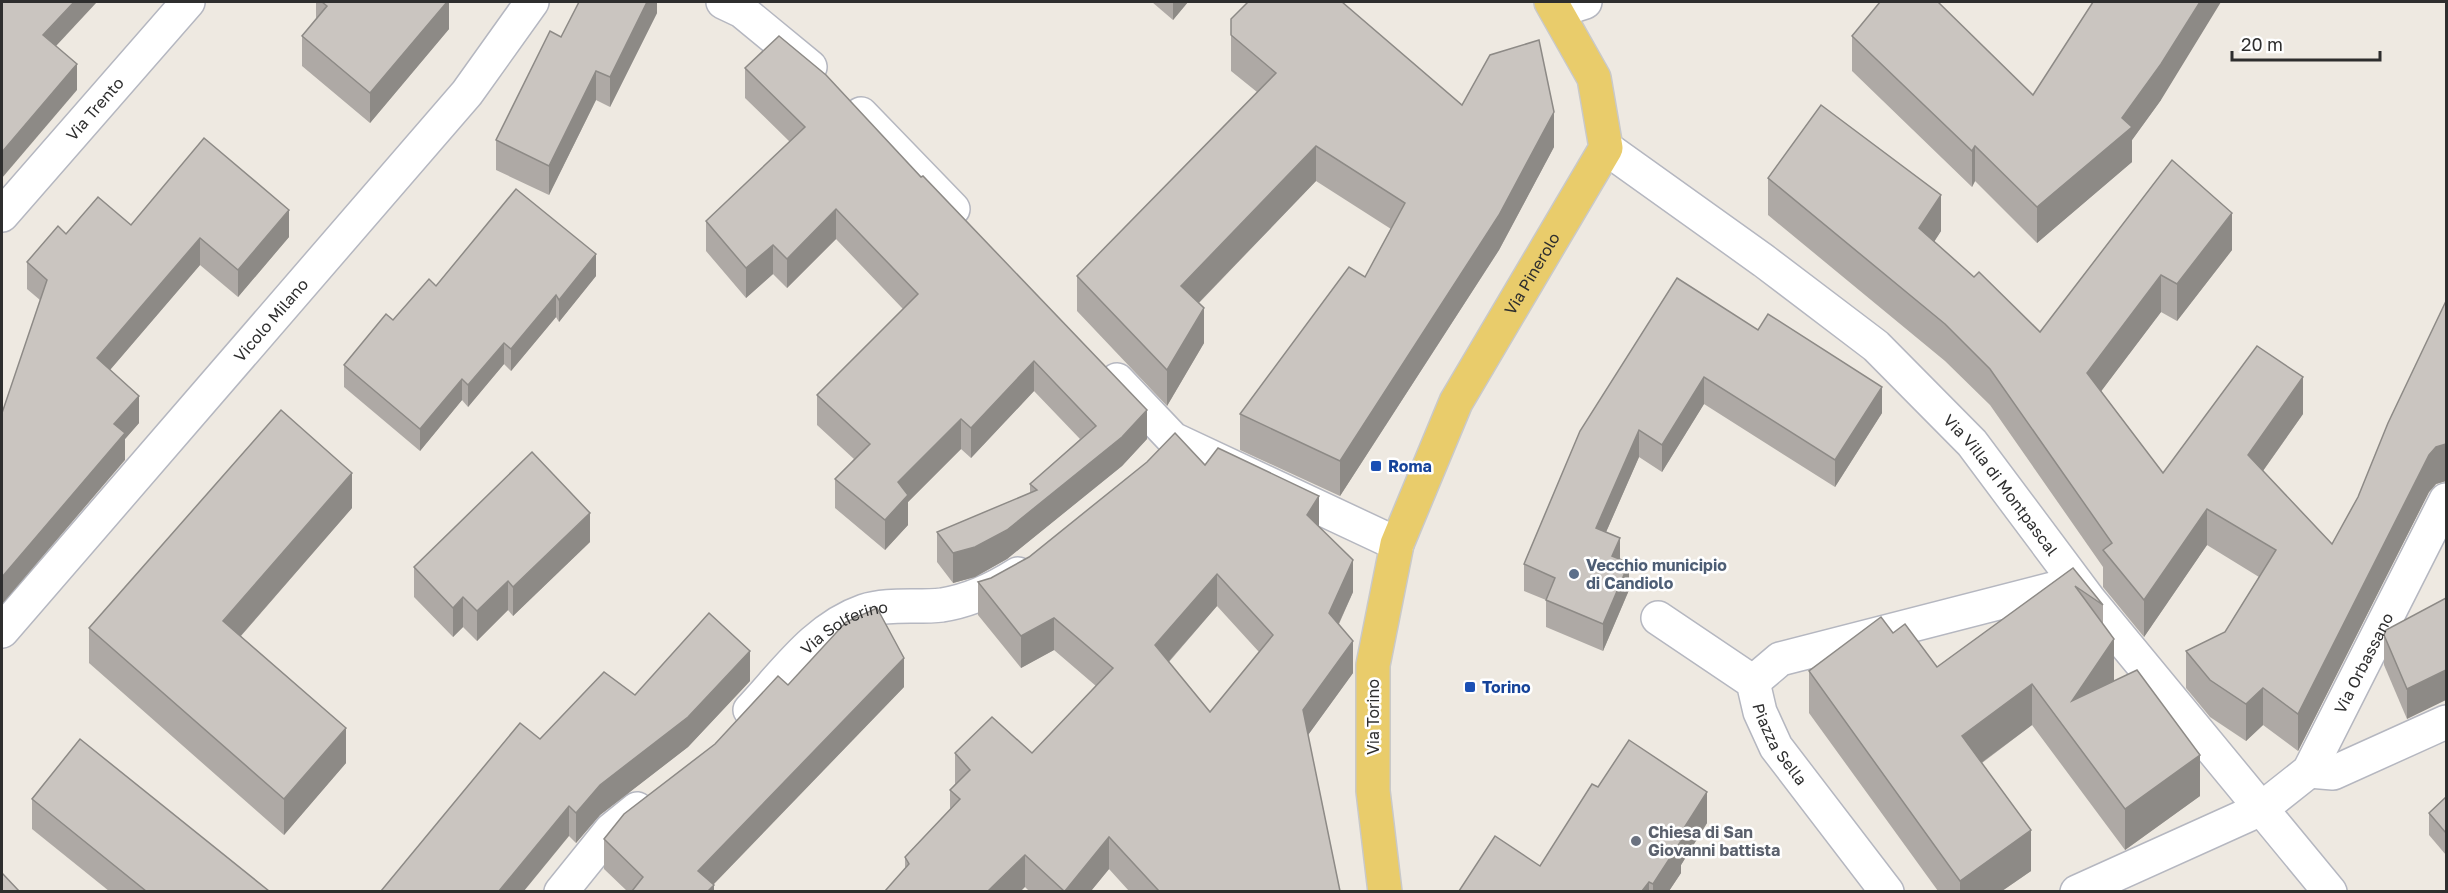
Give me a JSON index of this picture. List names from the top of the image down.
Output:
{
  "streets": {
    "main road": ["Via Pinerolo", "Via Torino"],
    "street": [
      "Via Trento",
      "Vicolo Milano",
      "Via Villa di Montpascal",
      "Via Solferino",
      "Via Orbassano",
      "Piazza Sella"
    ]
  },
  "crossings": [
    ["Via Pinerolo", "Via Villa di Montpascal"],
    ["Via Pinerolo", "Via Torino"],
    ["Via Villa di Montpascal", "Via Orbassano"]
  ],
  "places": {
    "transit": ["Roma", "Torino"],
    "other": ["Vecchio municipio di Candiolo", "Chiesa di San Giovanni battista"]
  },
  "scale_bar": "20 m"
}
